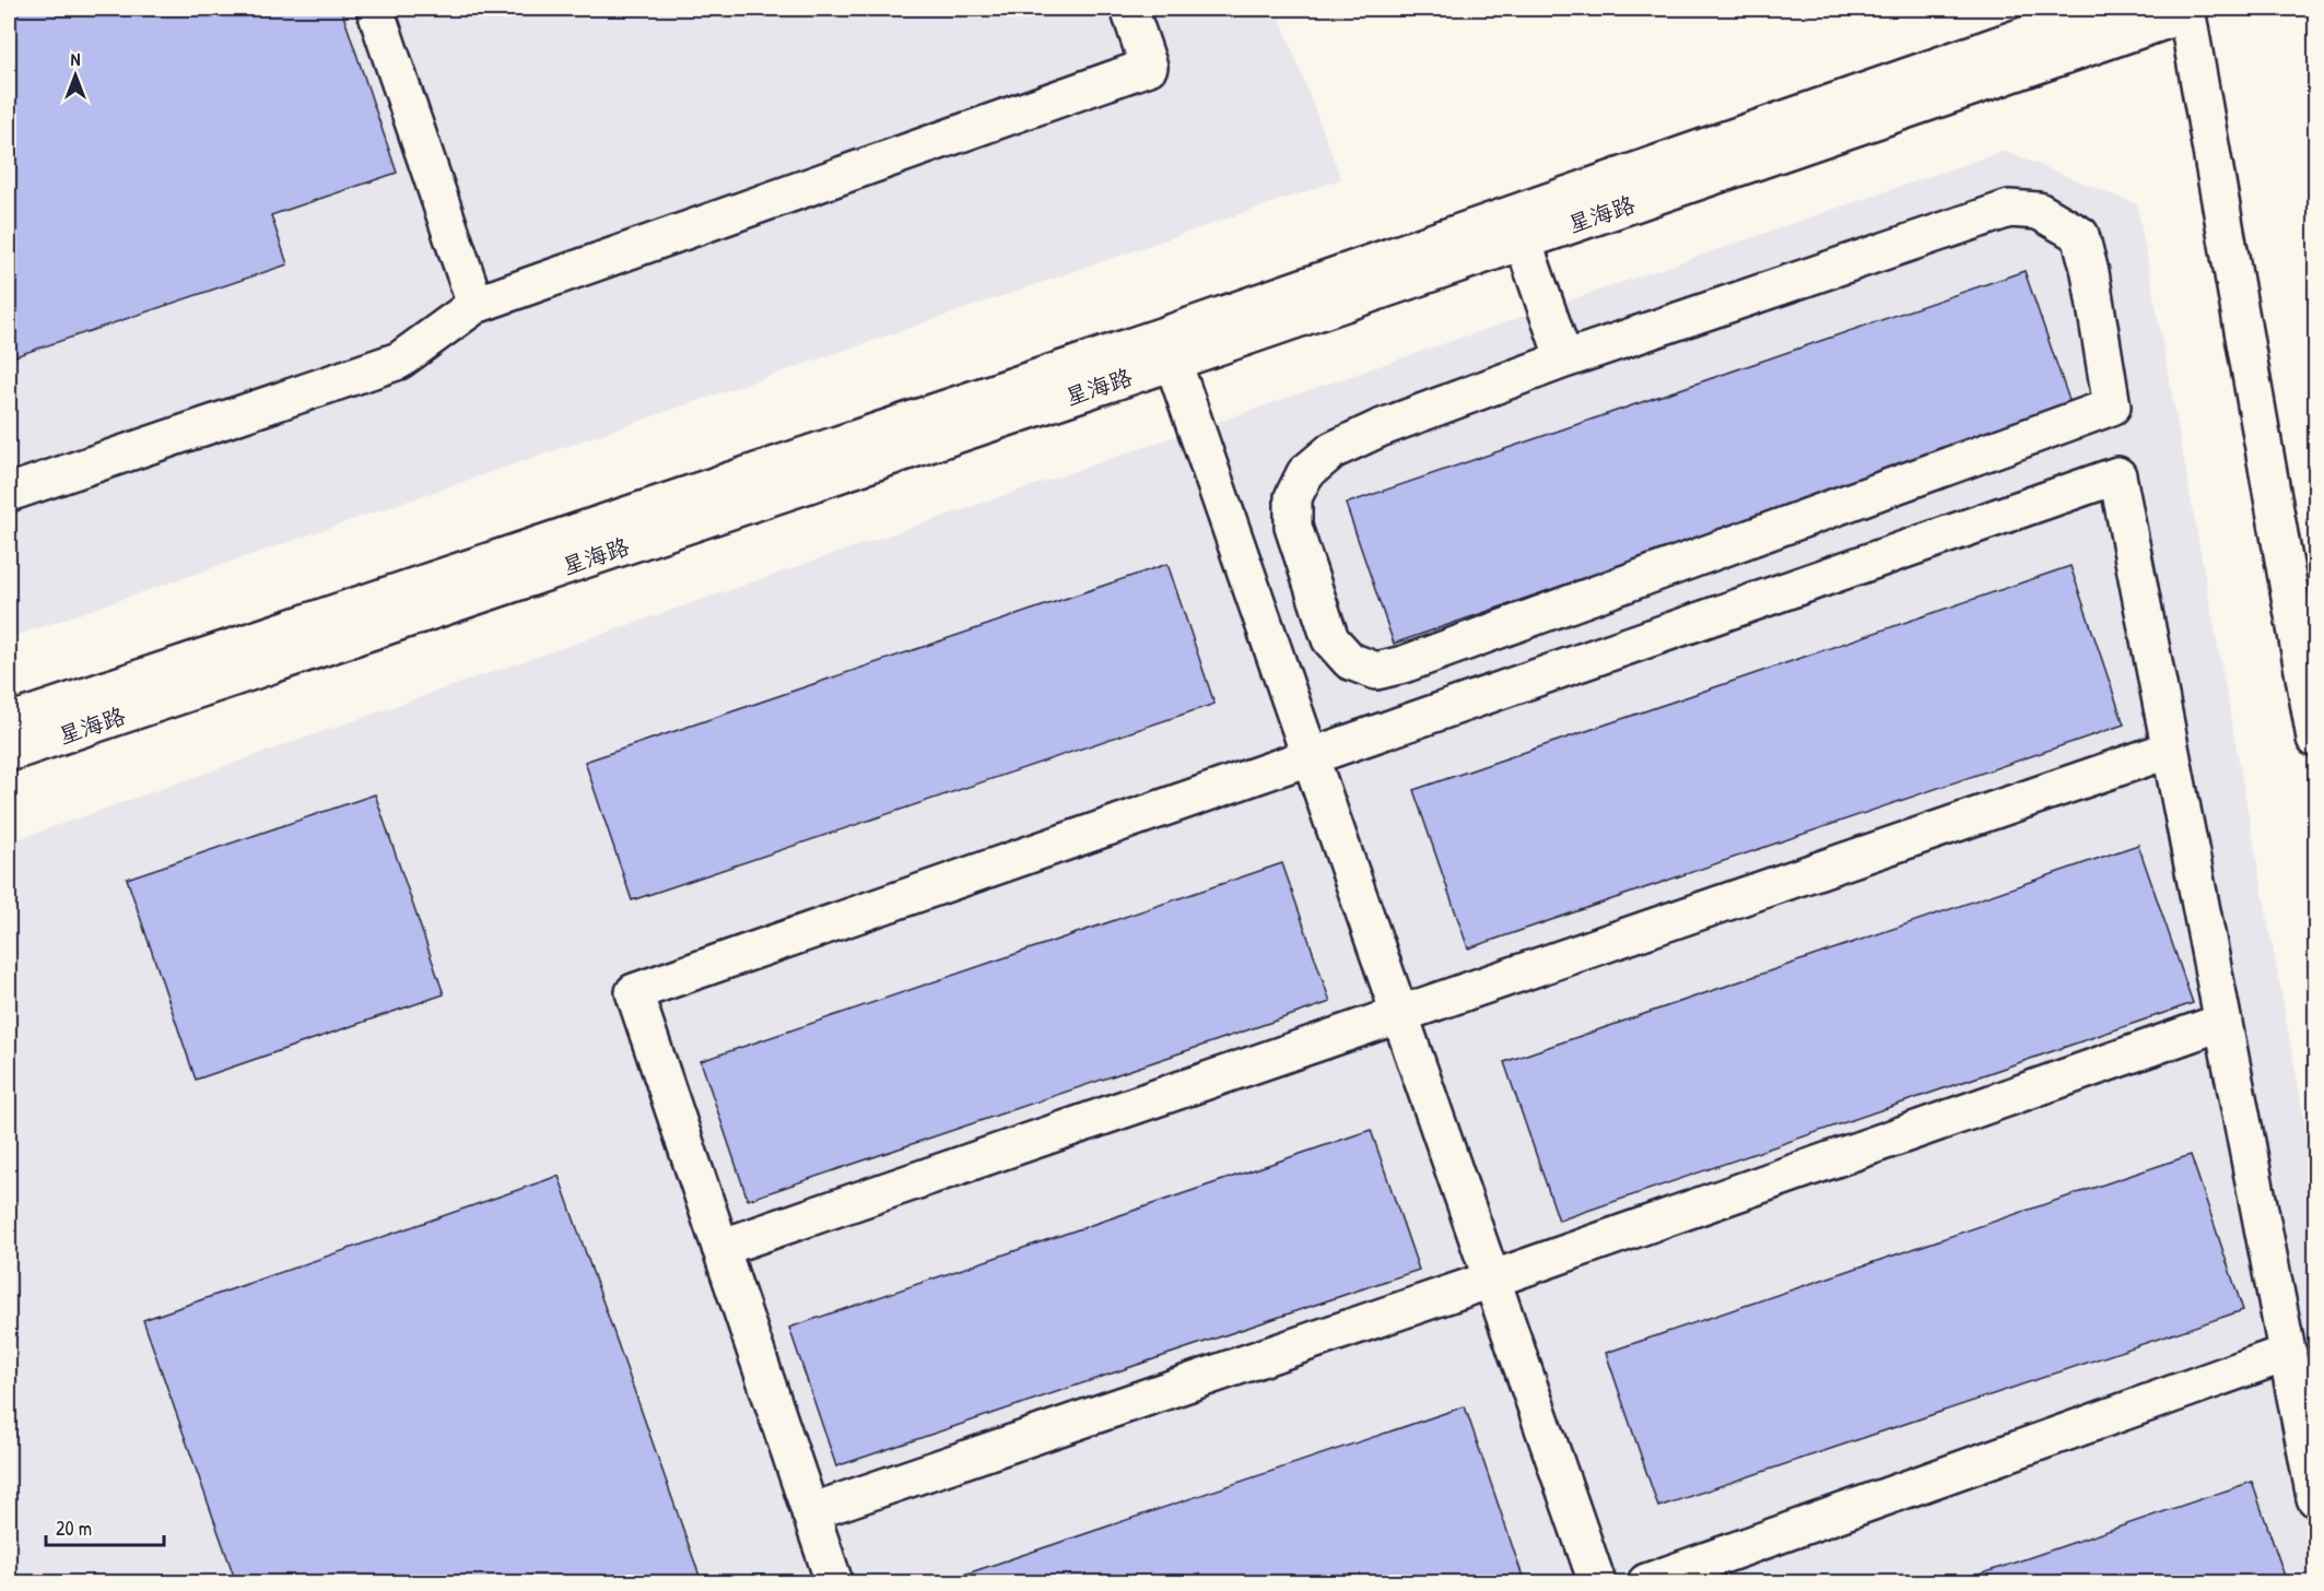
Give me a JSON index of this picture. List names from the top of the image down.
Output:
{
  "streets": {
    "street": ["星海路"]
  },
  "scale_bar": "20 m",
  "north": "top"
}
